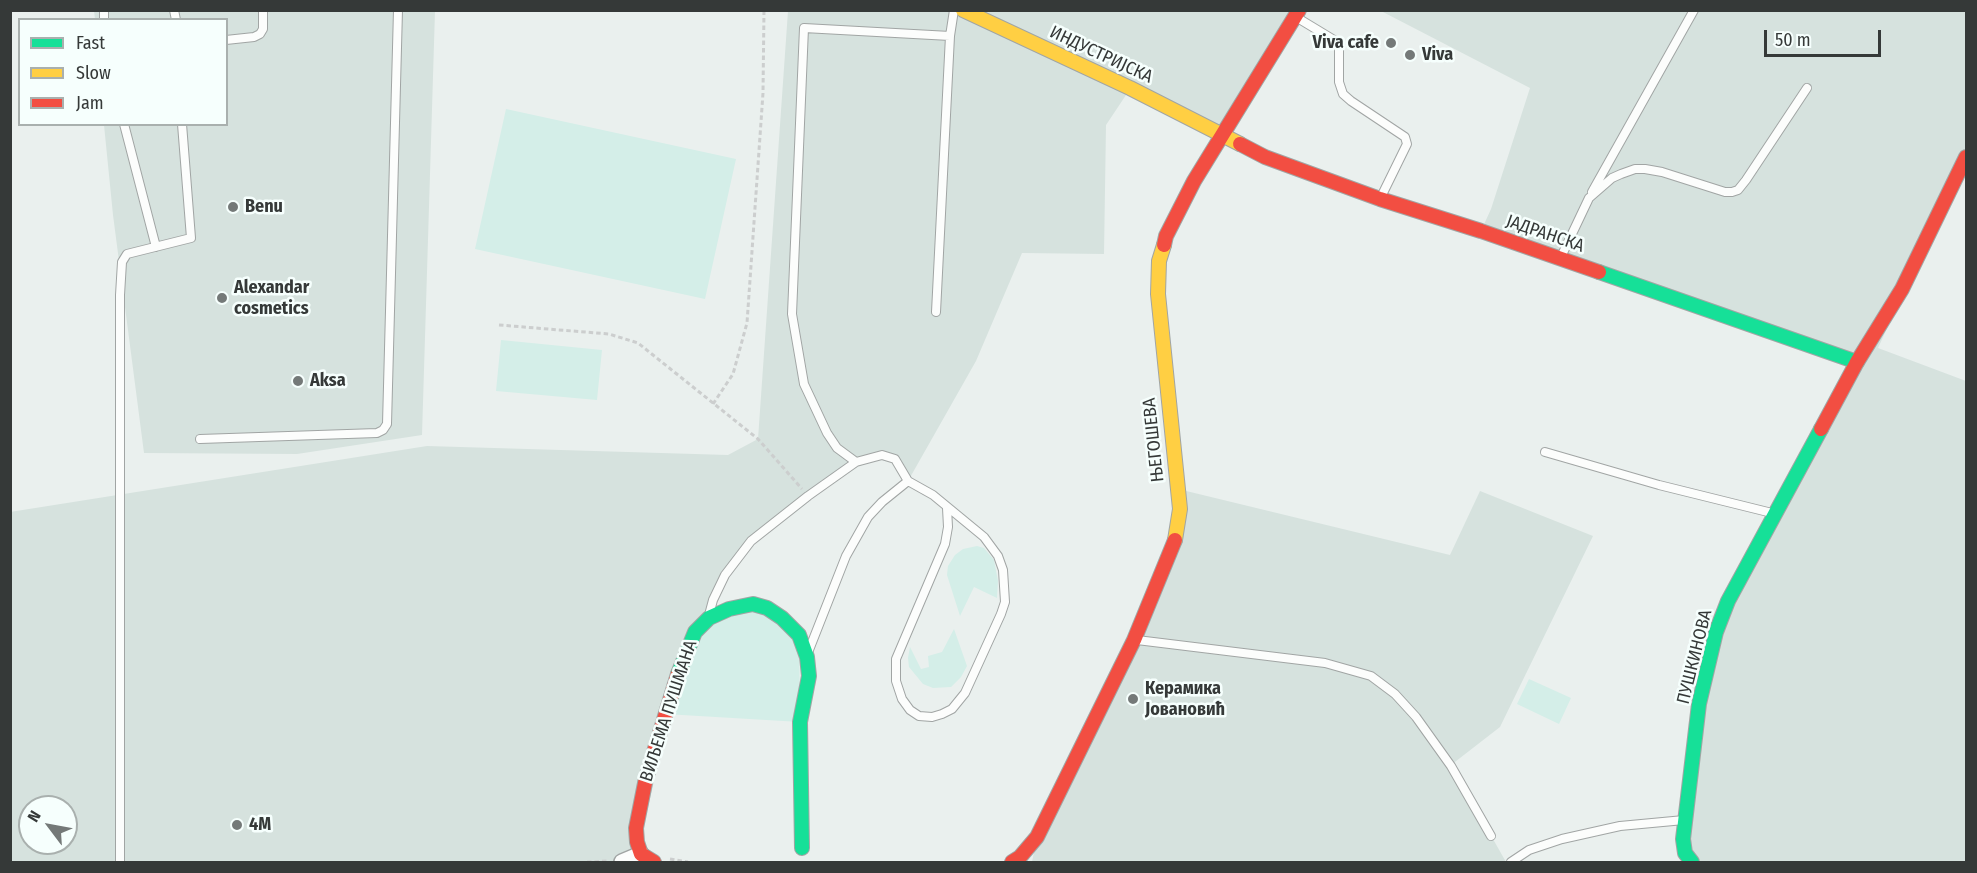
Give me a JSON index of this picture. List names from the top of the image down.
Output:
{
  "streets": {
    "street": [
      "ИНДУСТРИЈСКА",
      "ЈАДРАНСКА",
      "ЊЕГОШЕВА",
      "ПУШКИНОВА",
      "ВИЉЕМА ПУШМАНА"
    ]
  },
  "crossings": [
    ["ИНДУСТРИЈСКА", "ЈАДРАНСКА"],
    ["ИНДУСТРИЈСКА", "ЊЕГОШЕВА"],
    ["ЈАДРАНСКА", "ЊЕГОШЕВА"],
    ["ЈАДРАНСКА", "ПУШКИНОВА"]
  ],
  "places": [
    "Viva cafe",
    "Viva",
    "Benu",
    "Alexandar cosmetics",
    "Aksa",
    "Керамика Јовановић",
    "4M"
  ],
  "legend": ["Fast", "Slow", "Jam"],
  "scale_bar": "50 m",
  "north": "top left"
}
